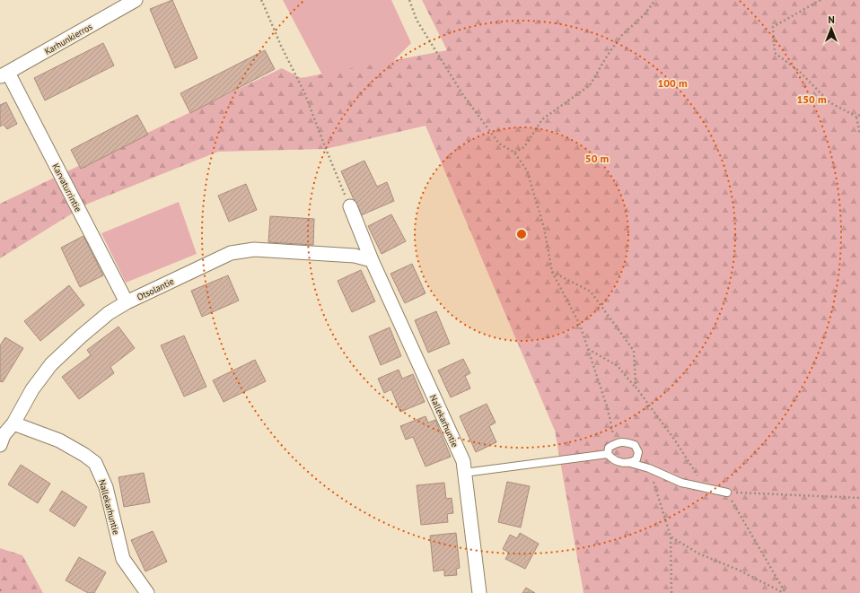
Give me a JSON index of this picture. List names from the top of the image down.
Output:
{
  "streets": {
    "street": [
      "Karhunkierros",
      "Karvaturrintie",
      "Otsolantie",
      "Nallekarhuntie"
    ]
  },
  "crossings": [
    ["Karhunkierros", "Karvaturrintie"],
    ["Karvaturrintie", "Otsolantie"],
    ["Otsolantie", "Nallekarhuntie"]
  ],
  "north": "top",
  "rings": ["100 m", "150 m", "50 m"]
}
